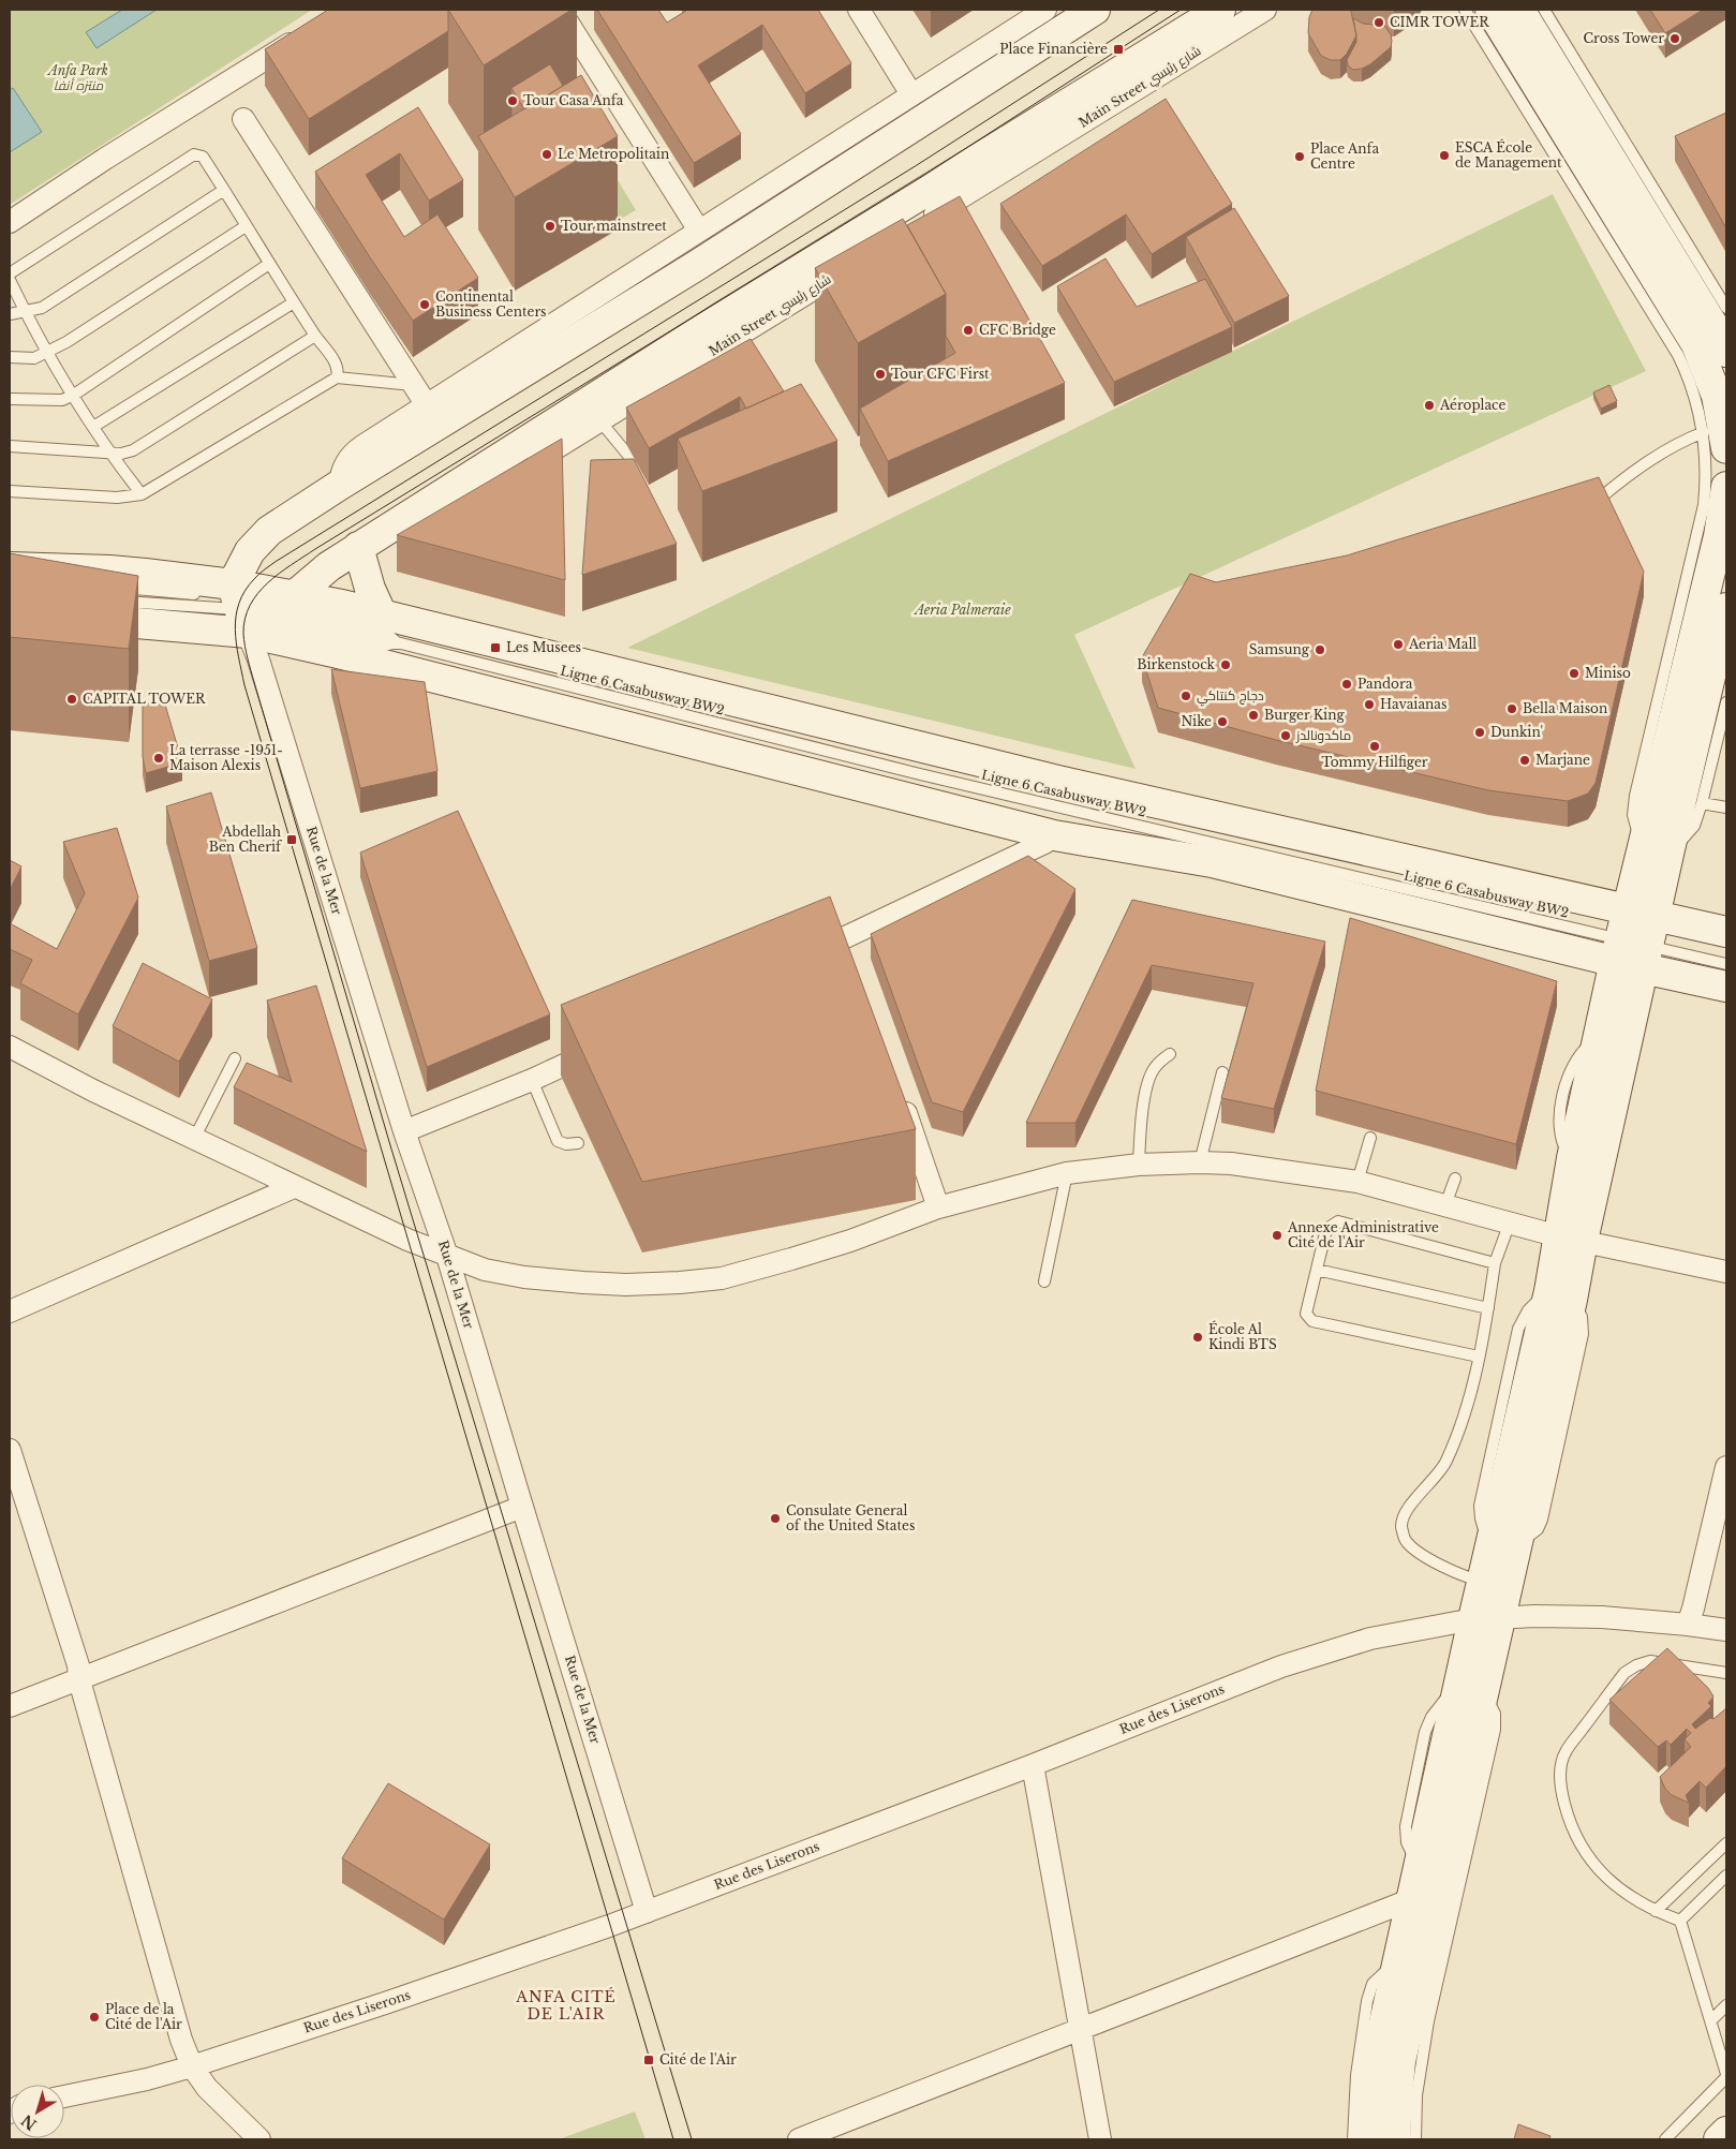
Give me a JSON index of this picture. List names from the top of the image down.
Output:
{
  "streets": {
    "main road": ["Main Street شارع رئيسي"],
    "street": ["Rue de la Mer", "Rue des Liserons"],
    "lane": ["Ligne 6 Casabusway BW2"]
  },
  "crossings": [
    ["Main Street شارع رئيسي", "Ligne 6 Casabusway BW2"],
    ["Main Street شارع رئيسي", "Rue de la Mer"],
    ["Ligne 6 Casabusway BW2", "Rue de la Mer"],
    ["Rue de la Mer", "Rue des Liserons"]
  ],
  "districts": ["ANFA CITÉ DE L'AIR"],
  "parks": ["Anfa Park منتزه أنفا", "Aeria Palmeraie"],
  "places": {
    "other": [
      "CIMR TOWER",
      "Cross Tower",
      "Tour Casa Anfa",
      "Le Metropolitain",
      "ESCA École de Management",
      "Place Anfa Centre",
      "Tour mainstreet",
      "Continental Business Centers",
      "CFC Bridge",
      "Tour CFC First",
      "Aéroplace",
      "Aeria Mall",
      "Samsung",
      "Birkenstock",
      "Miniso",
      "Pandora",
      "دجاج كنتاكي",
      "CAPITAL TOWER",
      "Havaianas",
      "Bella Maison",
      "Burger King",
      "Nike",
      "Dunkin'",
      "ماكدونالدز",
      "Tommy Hilfiger",
      "La terrasse -1951- Maison Alexis",
      "Marjane",
      "Annexe Administrative Cité de l'Air",
      "École Al Kindi BTS",
      "Consulate General of the United States",
      "Place de la Cité de l'Air"
    ],
    "transit": [
      "Place Financière",
      "Les Musees",
      "Abdellah Ben Cherif",
      "Cité de l'Air"
    ]
  },
  "north": "bottom left"
}
